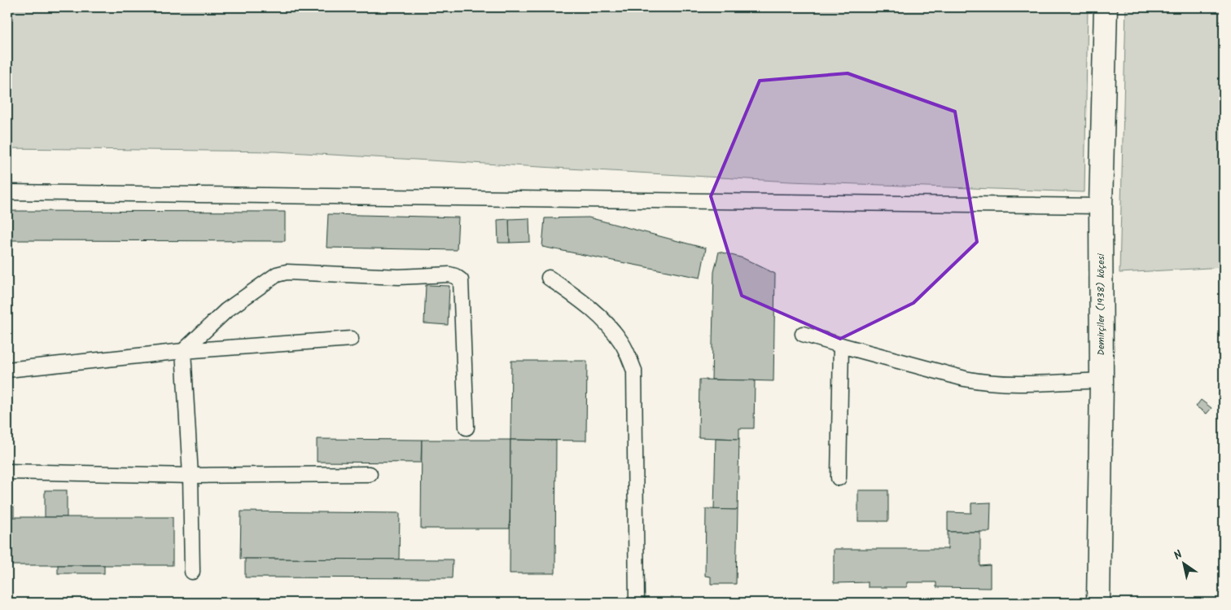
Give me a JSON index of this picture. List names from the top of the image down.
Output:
{
  "streets": {
    "street": ["Demirçiler (1938) köçesi"]
  },
  "north": "top left"
}
